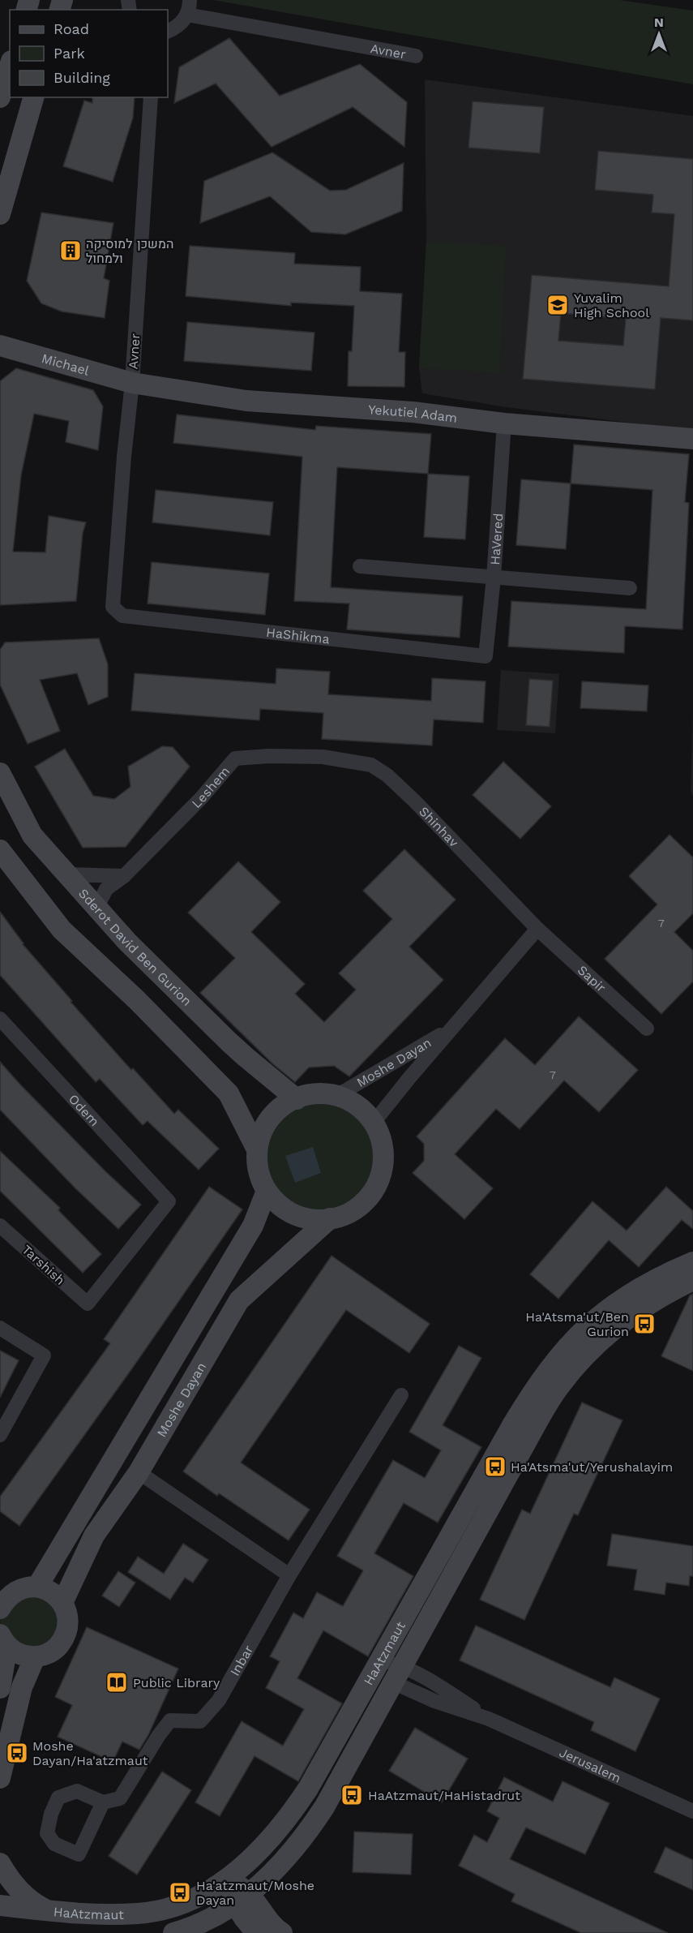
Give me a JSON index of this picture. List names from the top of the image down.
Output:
{
  "streets": {
    "street": [
      "Avner",
      "Michael",
      "Yekutiel Adam",
      "HaVered",
      "HaShikma",
      "Leshem",
      "Shinhav",
      "Sderot David Ben Gurion",
      "Sapir",
      "Moshe Dayan",
      "Odem",
      "Tarshish",
      "HaAtzmaut",
      "Inbar",
      "Jerusalem"
    ]
  },
  "crossings": [
    ["Avner", "Michael"],
    ["Avner", "Yekutiel Adam"],
    ["Avner", "HaShikma"],
    ["Michael", "Yekutiel Adam"],
    ["Yekutiel Adam", "HaVered"],
    ["HaVered", "HaShikma"],
    ["Leshem", "Shinhav"],
    ["Leshem", "Sderot David Ben Gurion"],
    ["Shinhav", "Sapir"],
    ["Shinhav", "Moshe Dayan"],
    ["Sderot David Ben Gurion", "Moshe Dayan"],
    ["Sapir", "Moshe Dayan"],
    ["Odem", "Tarshish"],
    ["HaAtzmaut", "Jerusalem"]
  ],
  "places": {
    "building": ["המשכן למוסיקה ולמחול"],
    "school or university": ["Yuvalim High School"],
    "bus stop": [
      "Ha'Atsma'ut/Ben Gurion",
      "Ha'Atsma'ut/Yerushalayim",
      "Moshe Dayan/Ha'atzmaut",
      "HaAtzmaut/HaHistadrut",
      "Ha'atzmaut/Moshe Dayan"
    ],
    "library": ["Public Library"]
  },
  "house_numbers": ["7", "7"],
  "legend": ["Road", "Park", "Building"],
  "north": "top"
}
